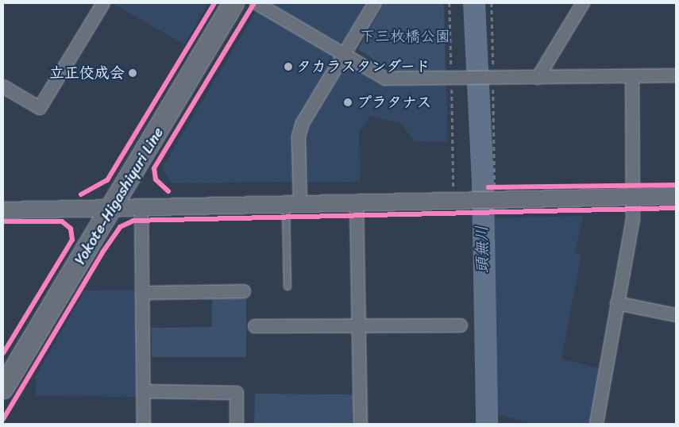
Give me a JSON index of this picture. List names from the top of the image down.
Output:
{
  "streets": {
    "main road": ["Yokote-Higashiyuri Line"]
  },
  "water": ["頭無川"],
  "parks": ["下三枚橋公園"],
  "places": ["タカラスタンダード", "立正佼成会", "プラタナス"]
}
